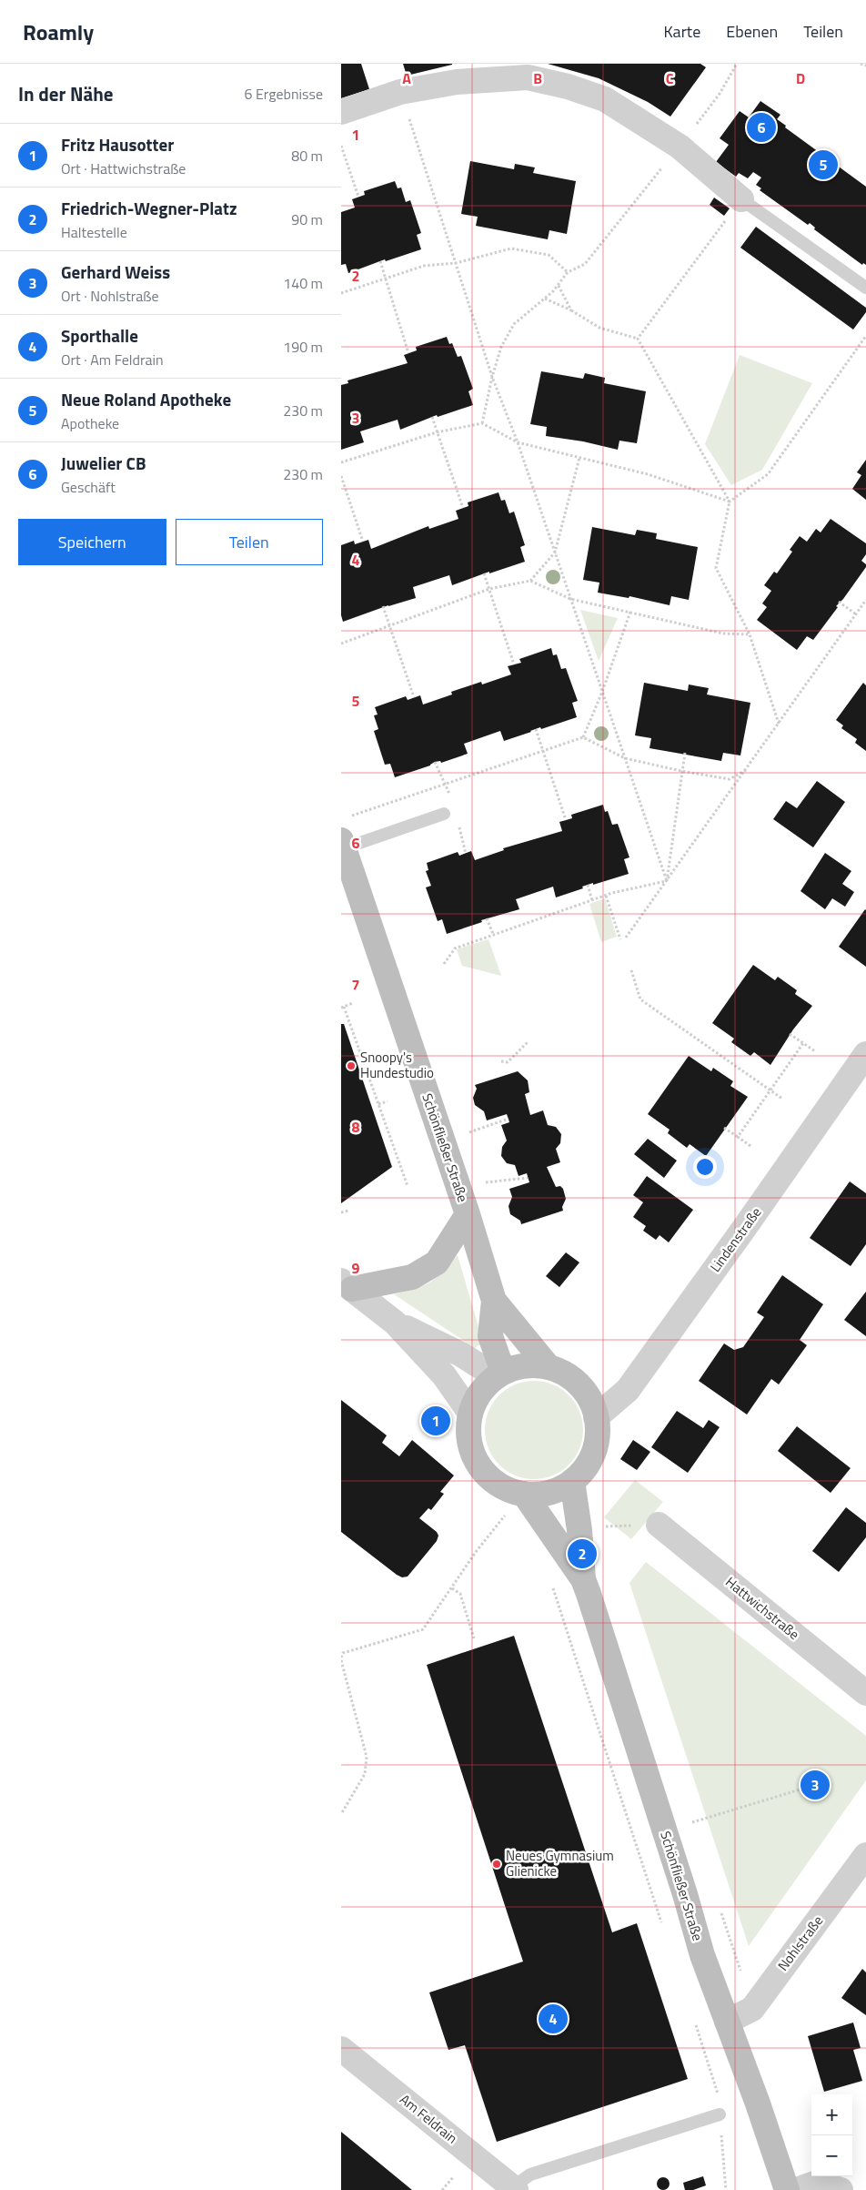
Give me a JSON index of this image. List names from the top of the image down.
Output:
{
  "streets": {
    "main road": ["Schönfließer Straße"],
    "street": [
      "Lindenstraße",
      "Hattwichstraße",
      "Nohlstraße",
      "Am Feldrain"
    ]
  },
  "crossings": [
    ["Schönfließer Straße", "Lindenstraße"],
    ["Schönfließer Straße", "Nohlstraße"]
  ],
  "places": ["Snoopy's Hundestudio", "Neues Gymnasium Glienicke"],
  "page": {
    "header": "Roamly",
    "nav": ["Karte", "Ebenen", "Teilen"],
    "heading": ["In der Nähe", "6 Ergebnisse"],
    "pins": [
      "6",
      "5",
      "1",
      "2",
      "3",
      "4"
    ],
    "list": [
      {
        "mark": "1",
        "name": "Fritz Hausotter",
        "note": "Ort · Hattwichstraße",
        "value": "80 m"
      },
      {
        "mark": "2",
        "name": "Friedrich-Wegner-Platz",
        "note": "Haltestelle",
        "value": "90 m"
      },
      {
        "mark": "3",
        "name": "Gerhard Weiss",
        "note": "Ort · Nohlstraße",
        "value": "140 m"
      },
      {
        "mark": "4",
        "name": "Sporthalle",
        "note": "Ort · Am Feldrain",
        "value": "190 m"
      },
      {
        "mark": "5",
        "name": "Neue Roland Apotheke",
        "note": "Apotheke",
        "value": "230 m"
      },
      {
        "mark": "6",
        "name": "Juwelier CB",
        "note": "Geschäft",
        "value": "230 m"
      }
    ],
    "buttons": ["Speichern", "Teilen"],
    "map_buttons": ["+", "−"]
  },
  "grid": {
    "columns": [
      "A",
      "B",
      "C",
      "D"
    ],
    "rows": [
      "1",
      "2",
      "3",
      "4",
      "5",
      "6",
      "7",
      "8",
      "9"
    ]
  }
}
